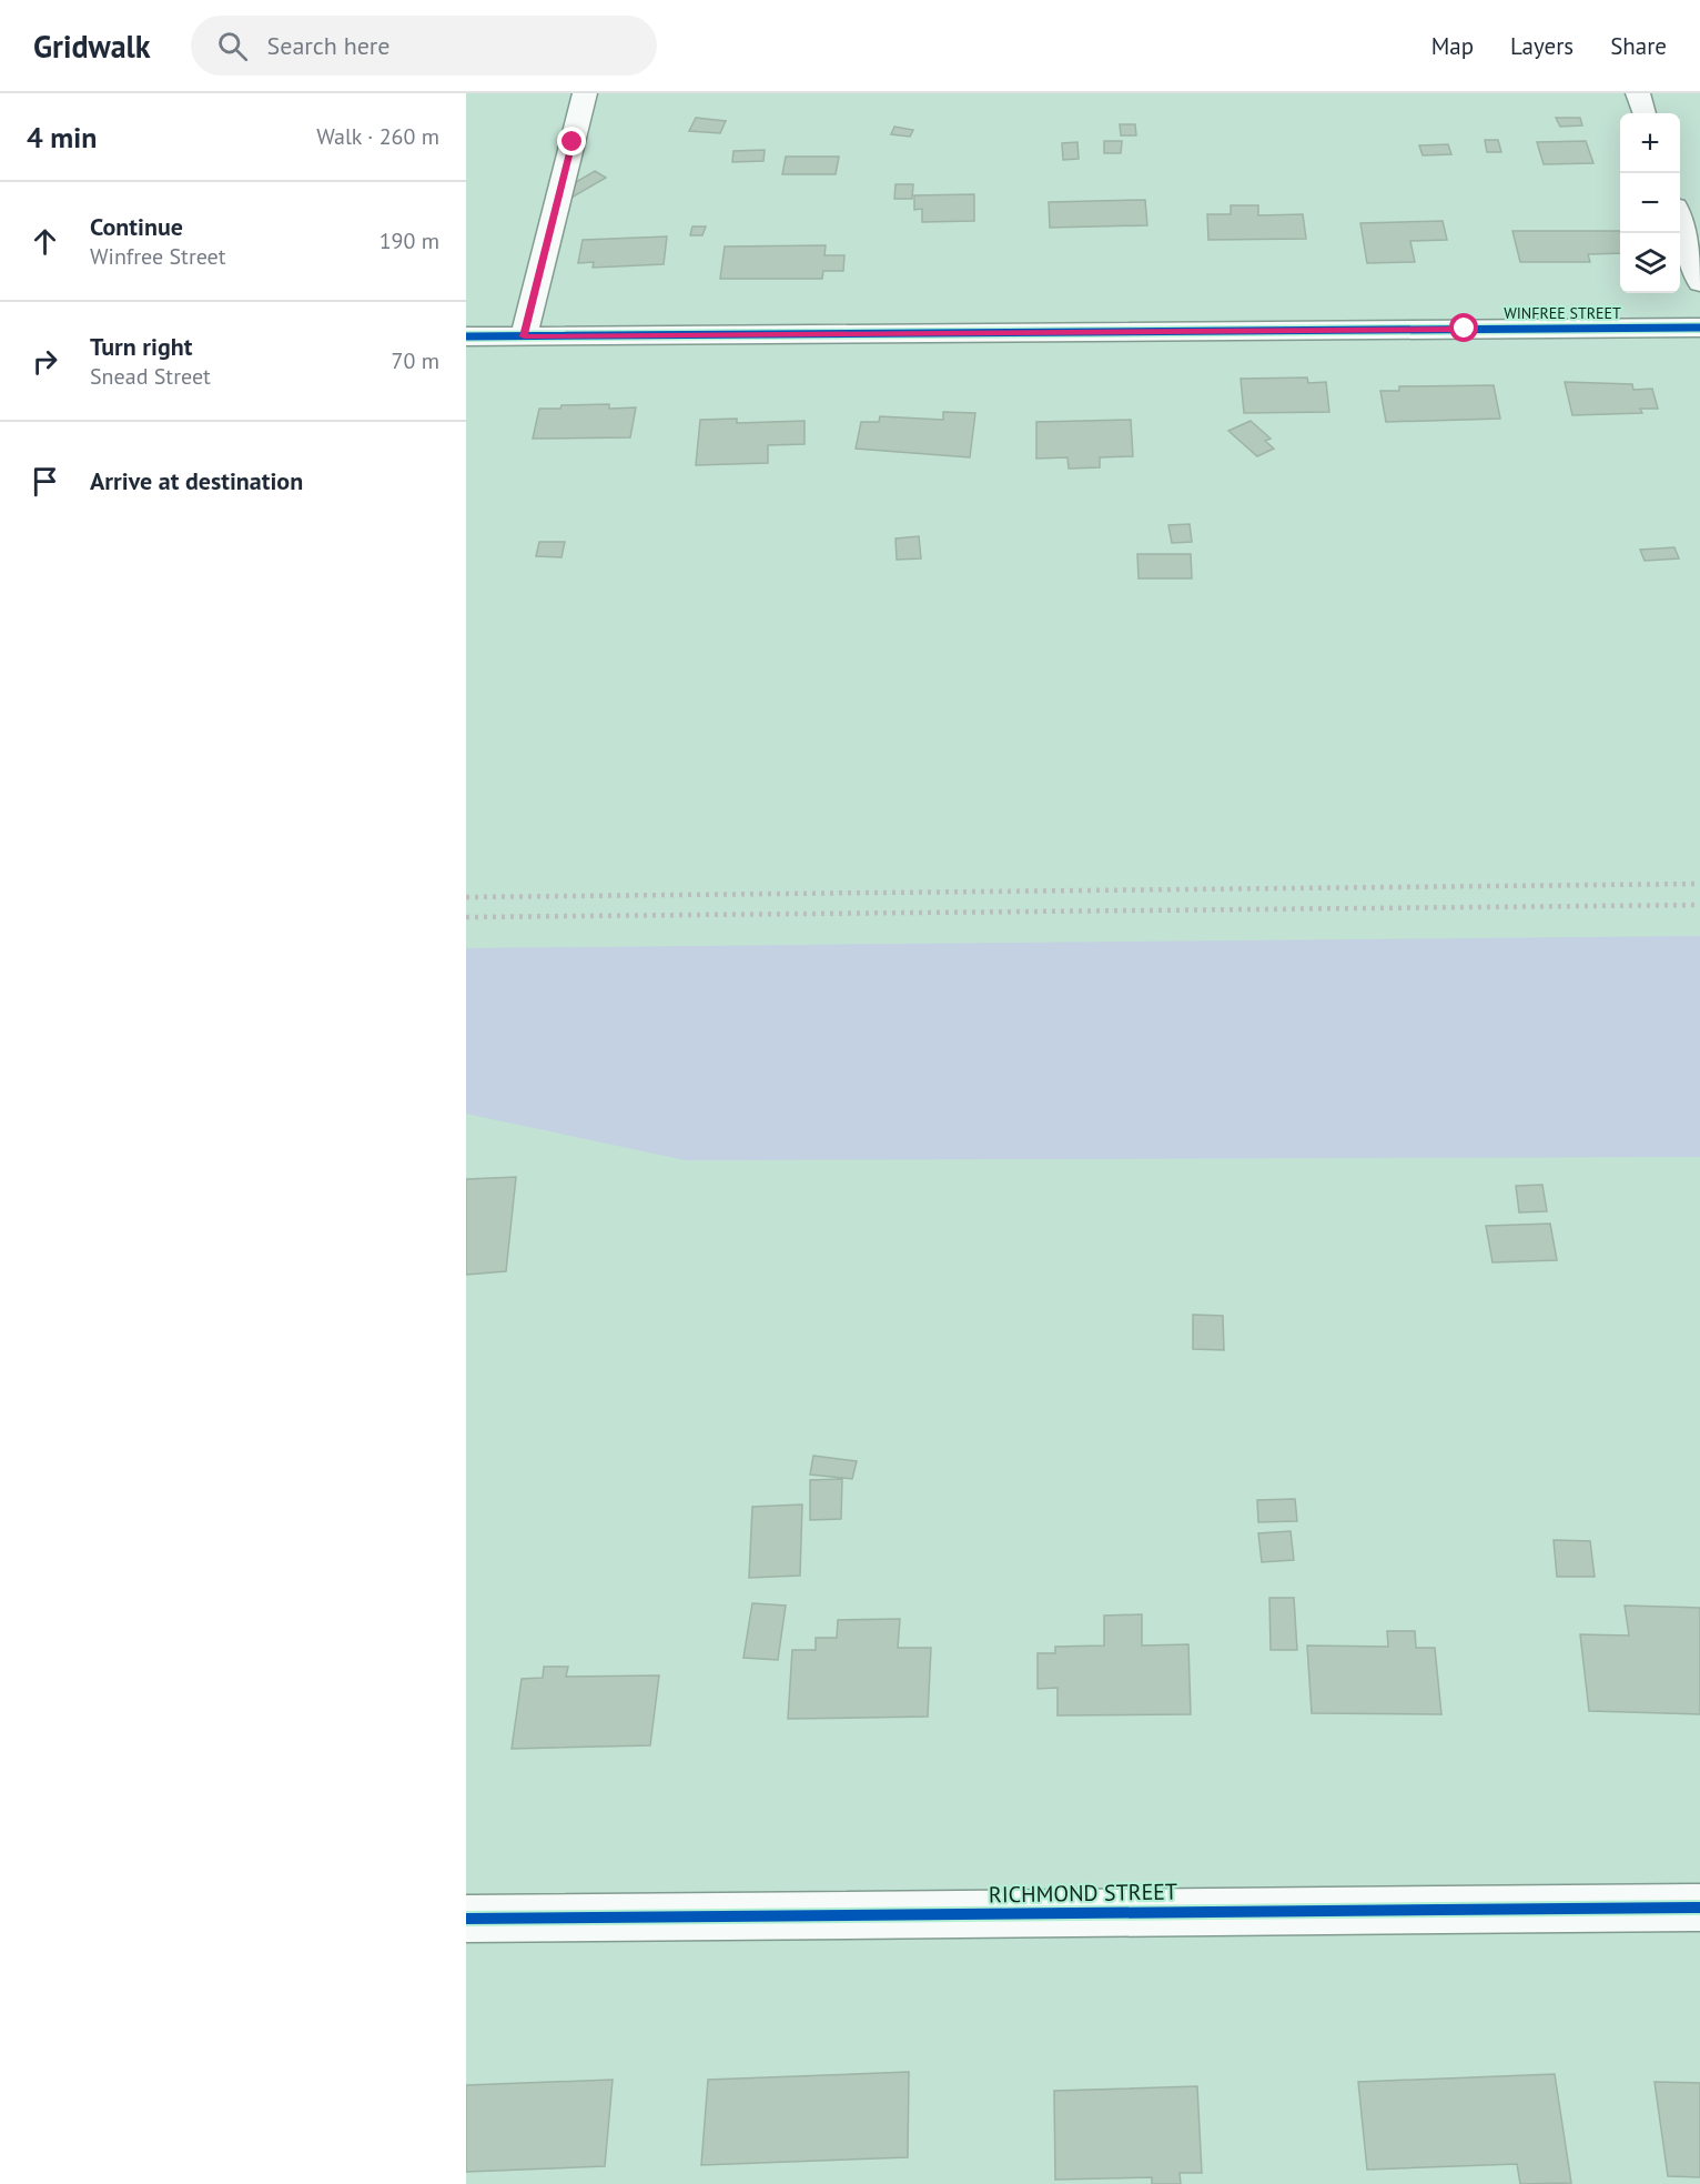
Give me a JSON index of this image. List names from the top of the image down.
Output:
{
  "streets": {
    "street": ["WINFREE STREET", "RICHMOND STREET"]
  },
  "page": {
    "header": "Gridwalk",
    "search": "Search here",
    "nav": ["Map", "Layers", "Share"],
    "heading": ["4 min", "Walk · 260 m"],
    "map_buttons": ["+", "−"],
    "list": [
      ["Continue", "Winfree Street", "190 m"],
      ["Turn right", "Snead Street", "70 m"],
      "Arrive at destination"
    ]
  }
}
